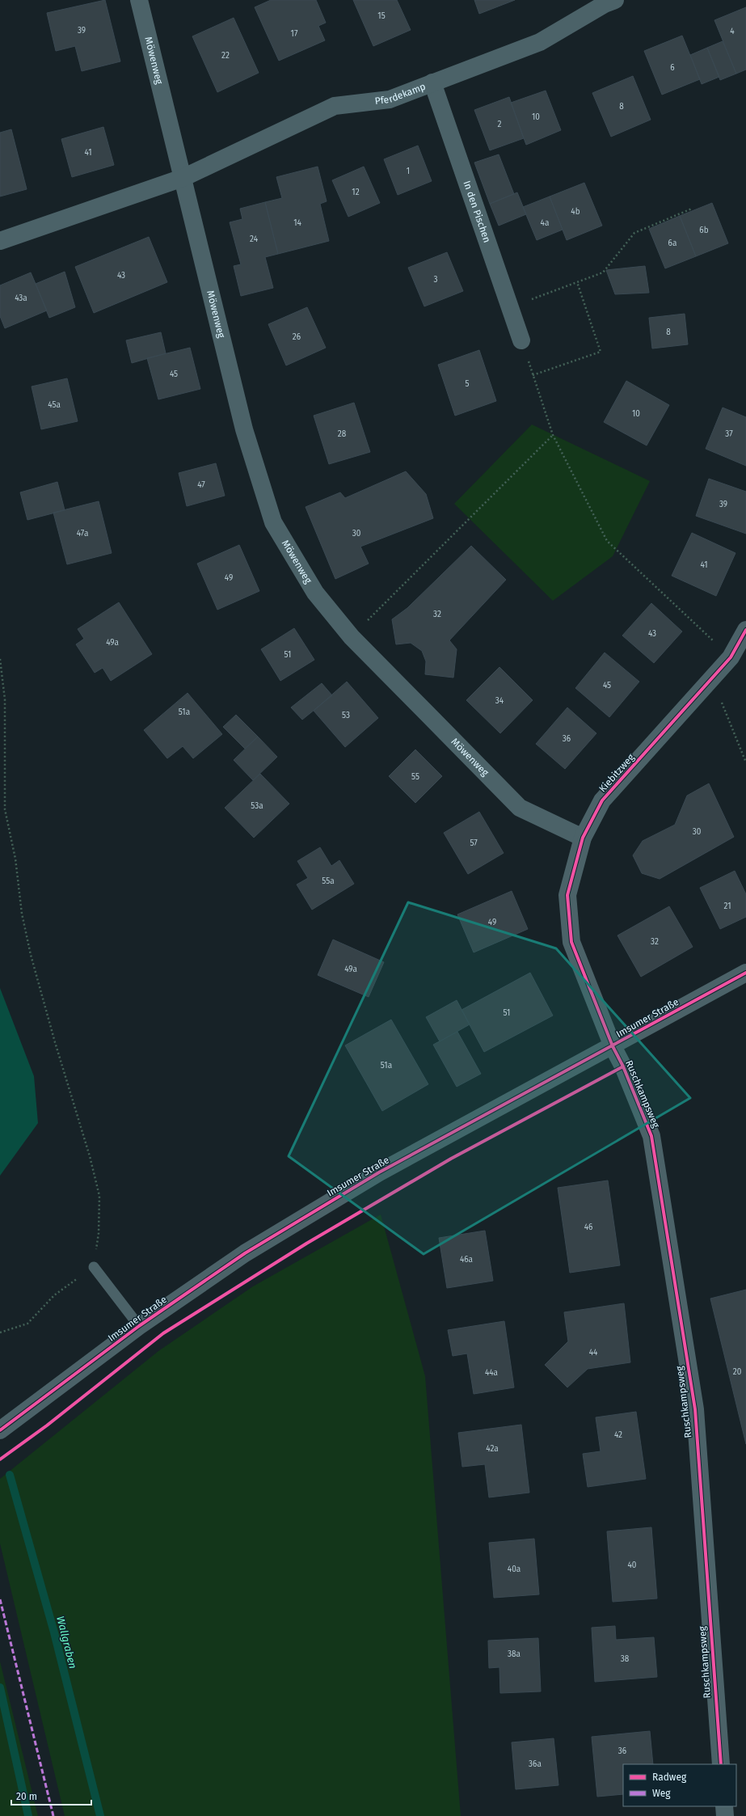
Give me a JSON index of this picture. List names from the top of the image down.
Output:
{
  "streets": {
    "street": [
      "Möwenweg",
      "Pferdekamp",
      "In den Pischen",
      "Kiebitzweg",
      "Imsumer Straße",
      "Ruschkampsweg"
    ]
  },
  "crossings": [
    ["Möwenweg", "Pferdekamp"],
    ["Möwenweg", "Kiebitzweg"],
    ["Pferdekamp", "In den Pischen"],
    ["Kiebitzweg", "Imsumer Straße"],
    ["Kiebitzweg", "Ruschkampsweg"],
    ["Imsumer Straße", "Ruschkampsweg"]
  ],
  "water": ["Wallgraben"],
  "house_numbers": [
    "15",
    "39",
    "4",
    "17",
    "22",
    "6",
    "8",
    "10",
    "2",
    "41",
    "1",
    "12",
    "4b",
    "14",
    "4a",
    "6b",
    "24",
    "6a",
    "43",
    "3",
    "43a",
    "8",
    "26",
    "45",
    "5",
    "45a",
    "10",
    "28",
    "37",
    "47",
    "39",
    "47a",
    "30",
    "41",
    "49",
    "32",
    "43",
    "49a",
    "51",
    "45",
    "34",
    "51a",
    "53",
    "36",
    "55",
    "53a",
    "30",
    "57",
    "55a",
    "21",
    "49",
    "32",
    "49a",
    "51",
    "51a",
    "46",
    "46a",
    "44",
    "20",
    "44a",
    "42",
    "42a",
    "40",
    "40a",
    "38a",
    "38",
    "36",
    "36a"
  ],
  "legend": ["Radweg", "Weg"],
  "scale_bar": "20 m"
}
